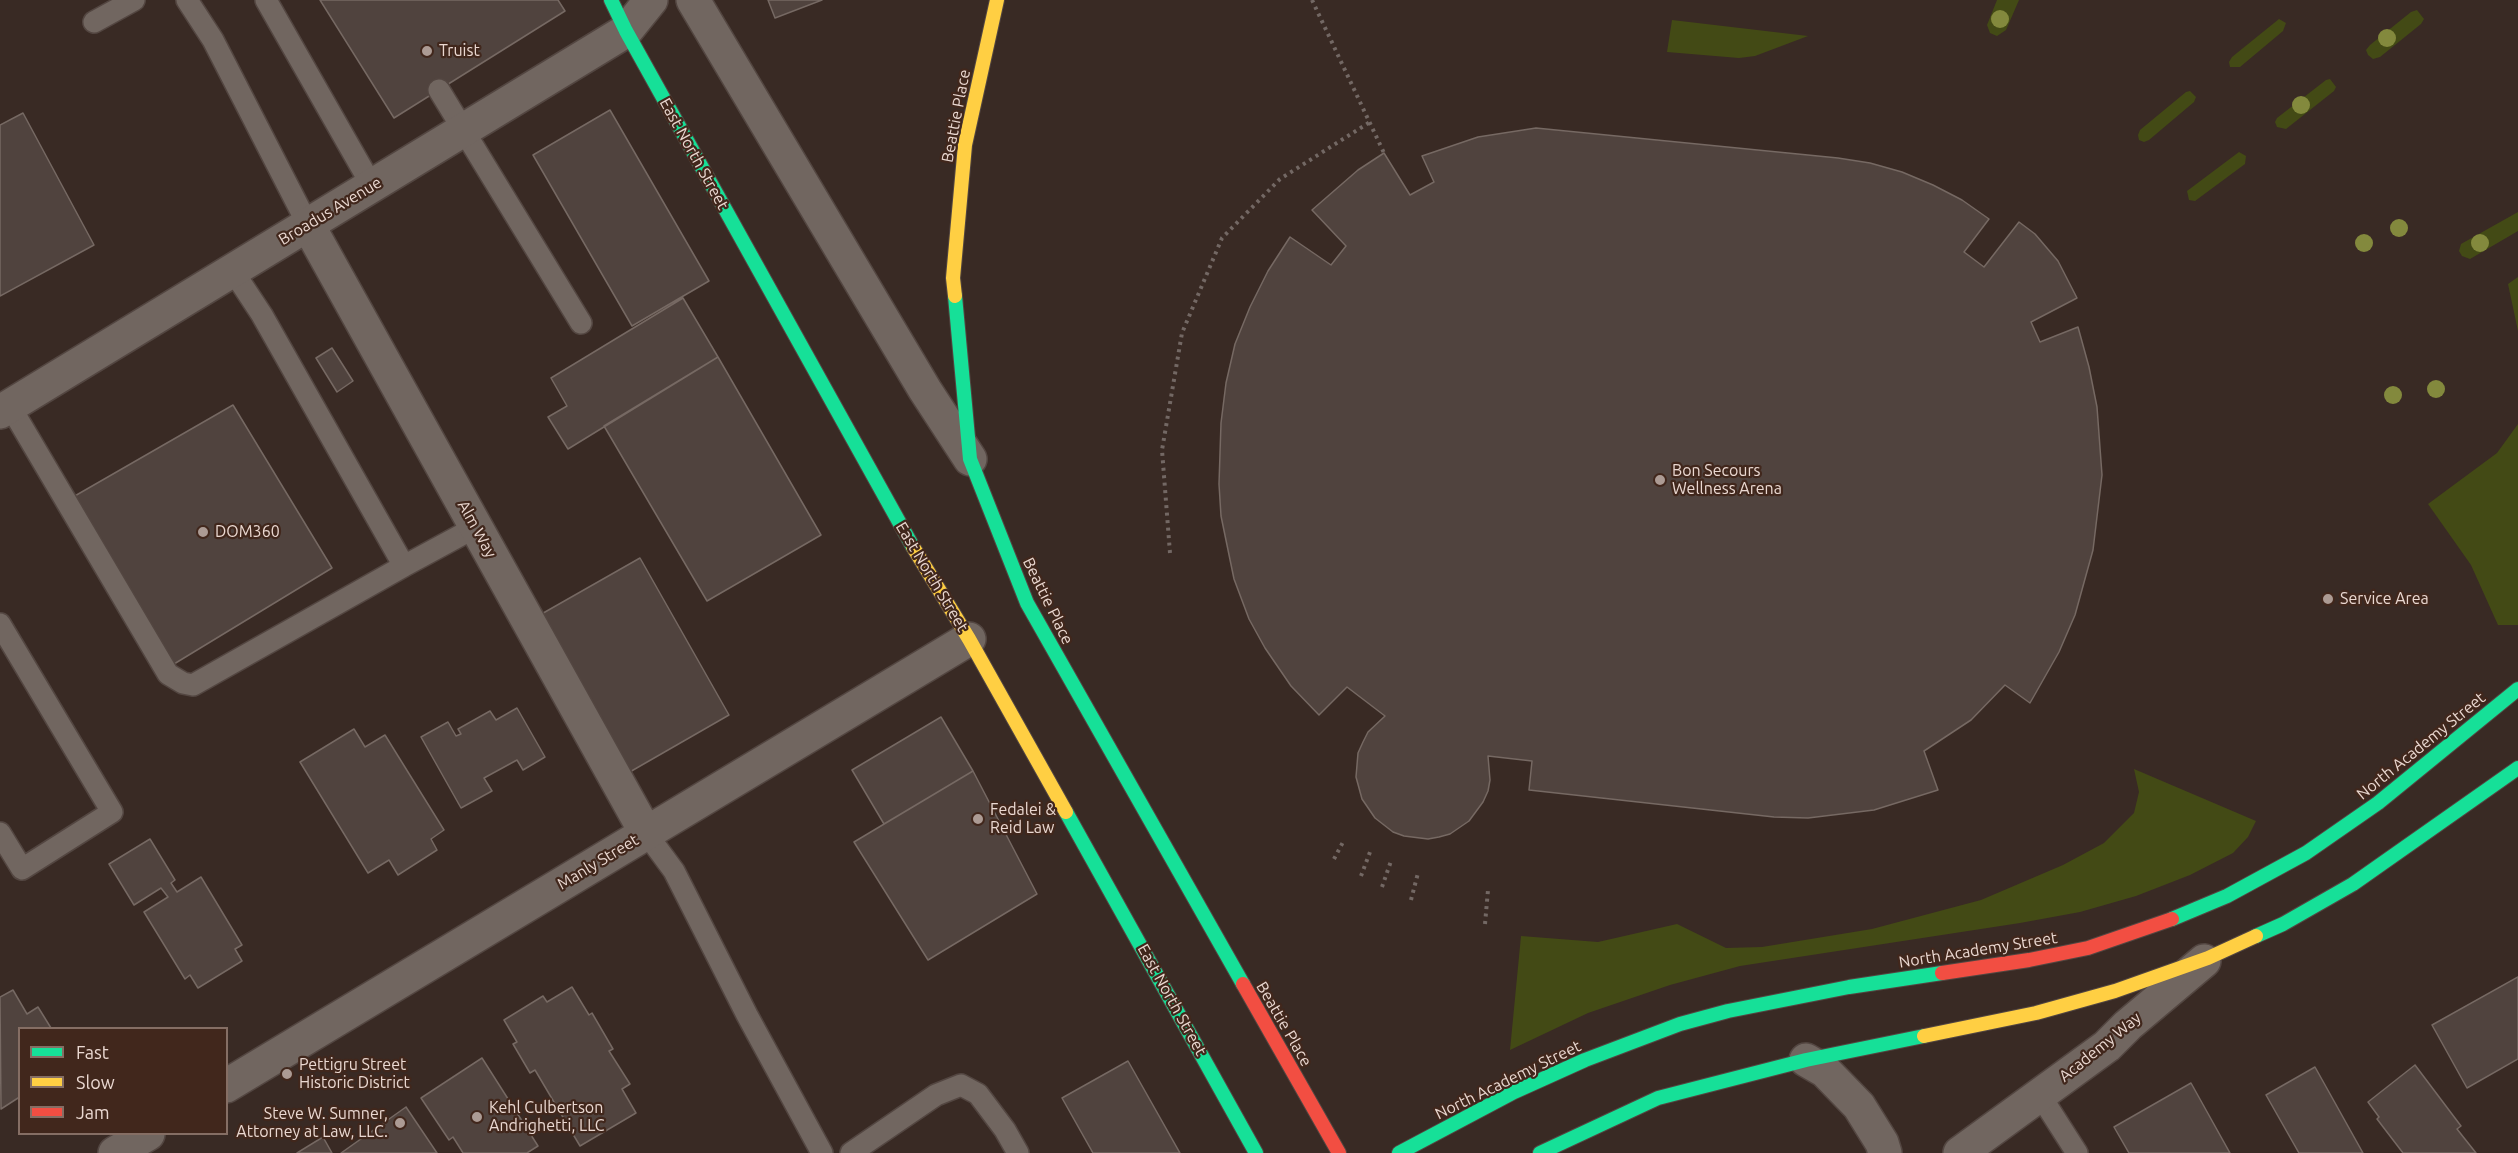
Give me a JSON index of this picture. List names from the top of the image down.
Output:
{
  "streets": {
    "main road": ["Beattie Place", "East North Street", "North Academy Street"],
    "street": [
      "Broadus Avenue",
      "Alm Way",
      "Manly Street",
      "Academy Way"
    ]
  },
  "crossings": [
    ["East North Street", "Broadus Avenue"],
    ["East North Street", "Manly Street"],
    ["Broadus Avenue", "Alm Way"],
    ["Alm Way", "Manly Street"]
  ],
  "places": [
    "Truist",
    "Bon Secours Wellness Arena",
    "DOM360",
    "Service Area",
    "Fedalei & Reid Law",
    "Pettigru Street Historic District",
    "Kehl Culbertson Andrighetti, LLC",
    "Steve W. Sumner, Attorney at Law, LLC."
  ],
  "legend": ["Fast", "Slow", "Jam"]
}
